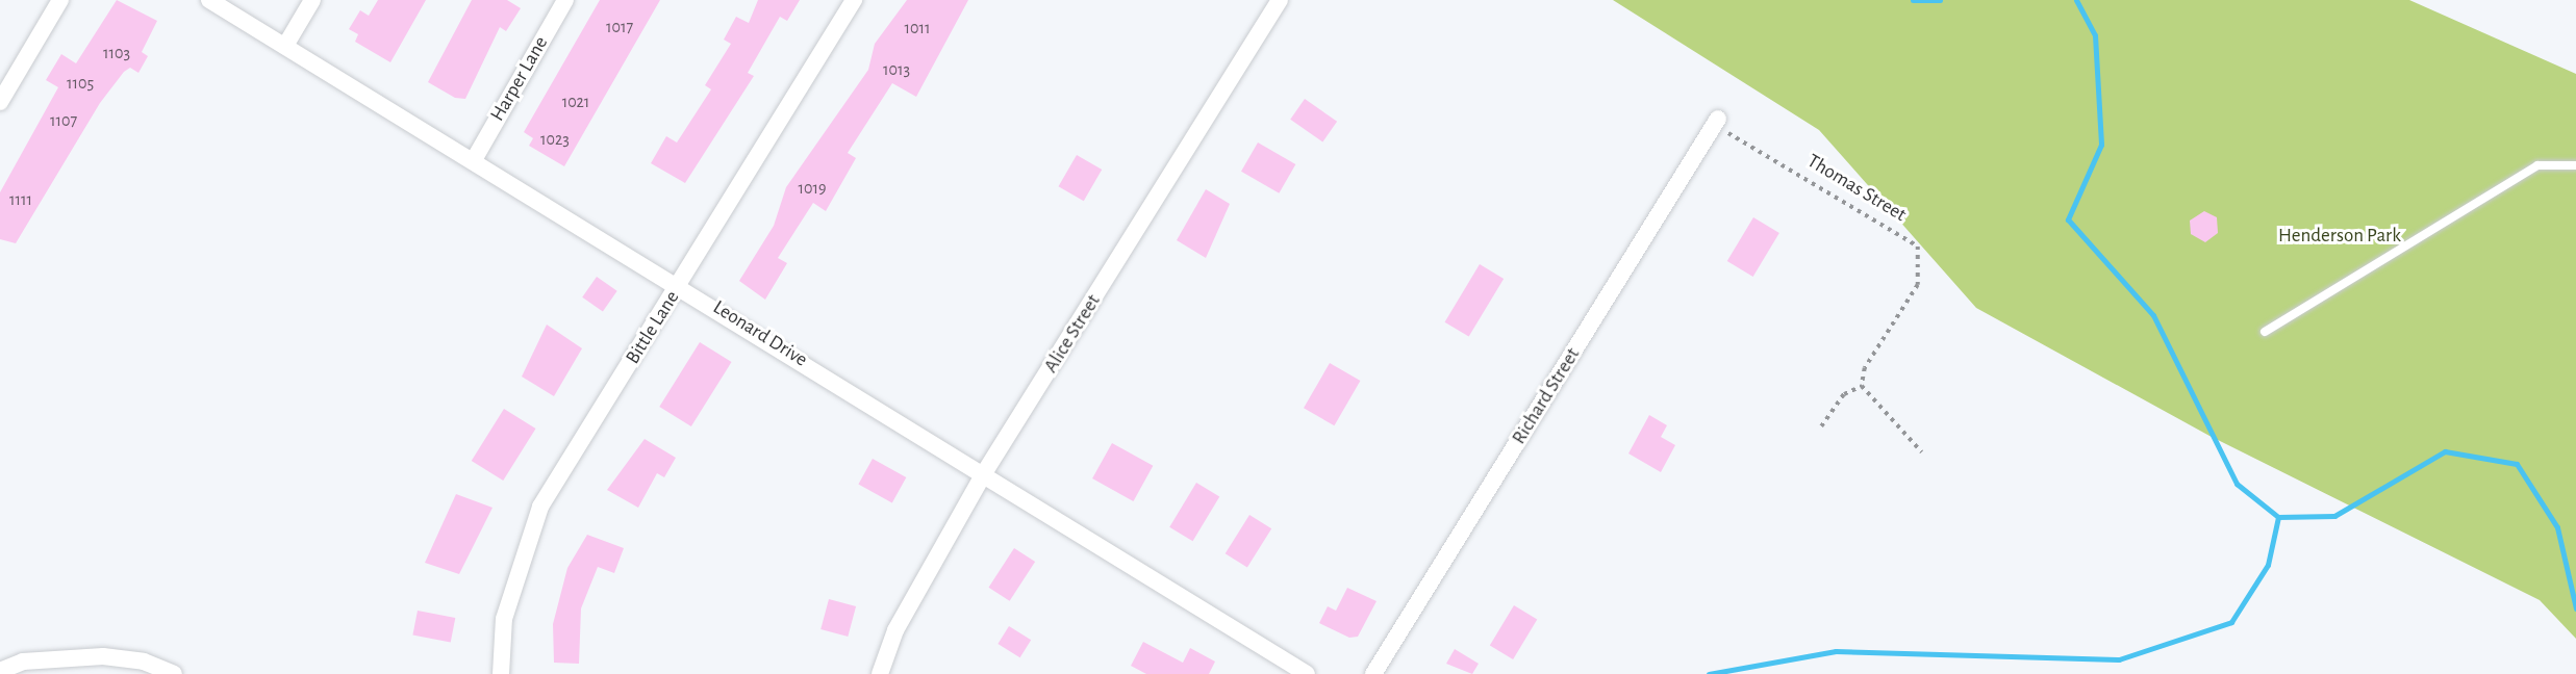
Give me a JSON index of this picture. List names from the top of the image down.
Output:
{
  "streets": {
    "street": [
      "Harper Lane",
      "Bittle Lane",
      "Leonard Drive",
      "Alice Street",
      "Richard Street"
    ],
    "path": ["Thomas Street"]
  },
  "crossings": [
    ["Harper Lane", "Leonard Drive"],
    ["Thomas Street", "Richard Street"],
    ["Bittle Lane", "Leonard Drive"],
    ["Leonard Drive", "Alice Street"]
  ],
  "parks": ["Henderson Park"],
  "house_numbers": [
    "1017",
    "1011",
    "1103",
    "1013",
    "1105",
    "1021",
    "1107",
    "1023",
    "1019",
    "1111"
  ]
}
